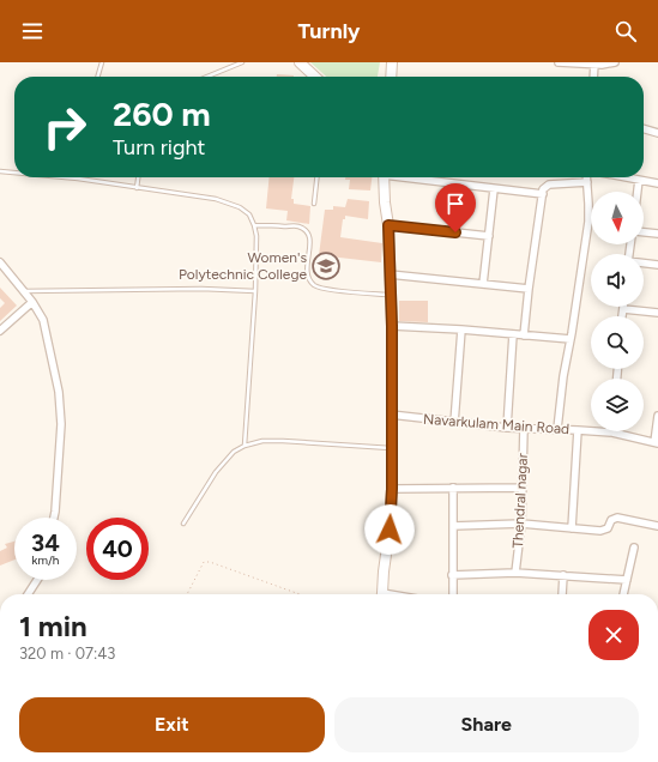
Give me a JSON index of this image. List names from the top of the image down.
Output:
{
  "streets": {
    "street": ["Navarkulam Main Road", "Thendral nagar"]
  },
  "crossings": [
    ["Navarkulam Main Road", "Thendral nagar"]
  ],
  "places": {
    "school or university": ["Women's Polytechnic College"]
  },
  "north": "bottom",
  "page": {
    "header": "Turnly",
    "turn": ["260 m", "Turn right"],
    "speed": "34 km/h",
    "limit": "40",
    "heading": ["1 min", "320 m · 07:43"],
    "buttons": ["Exit", "Share"]
  }
}
